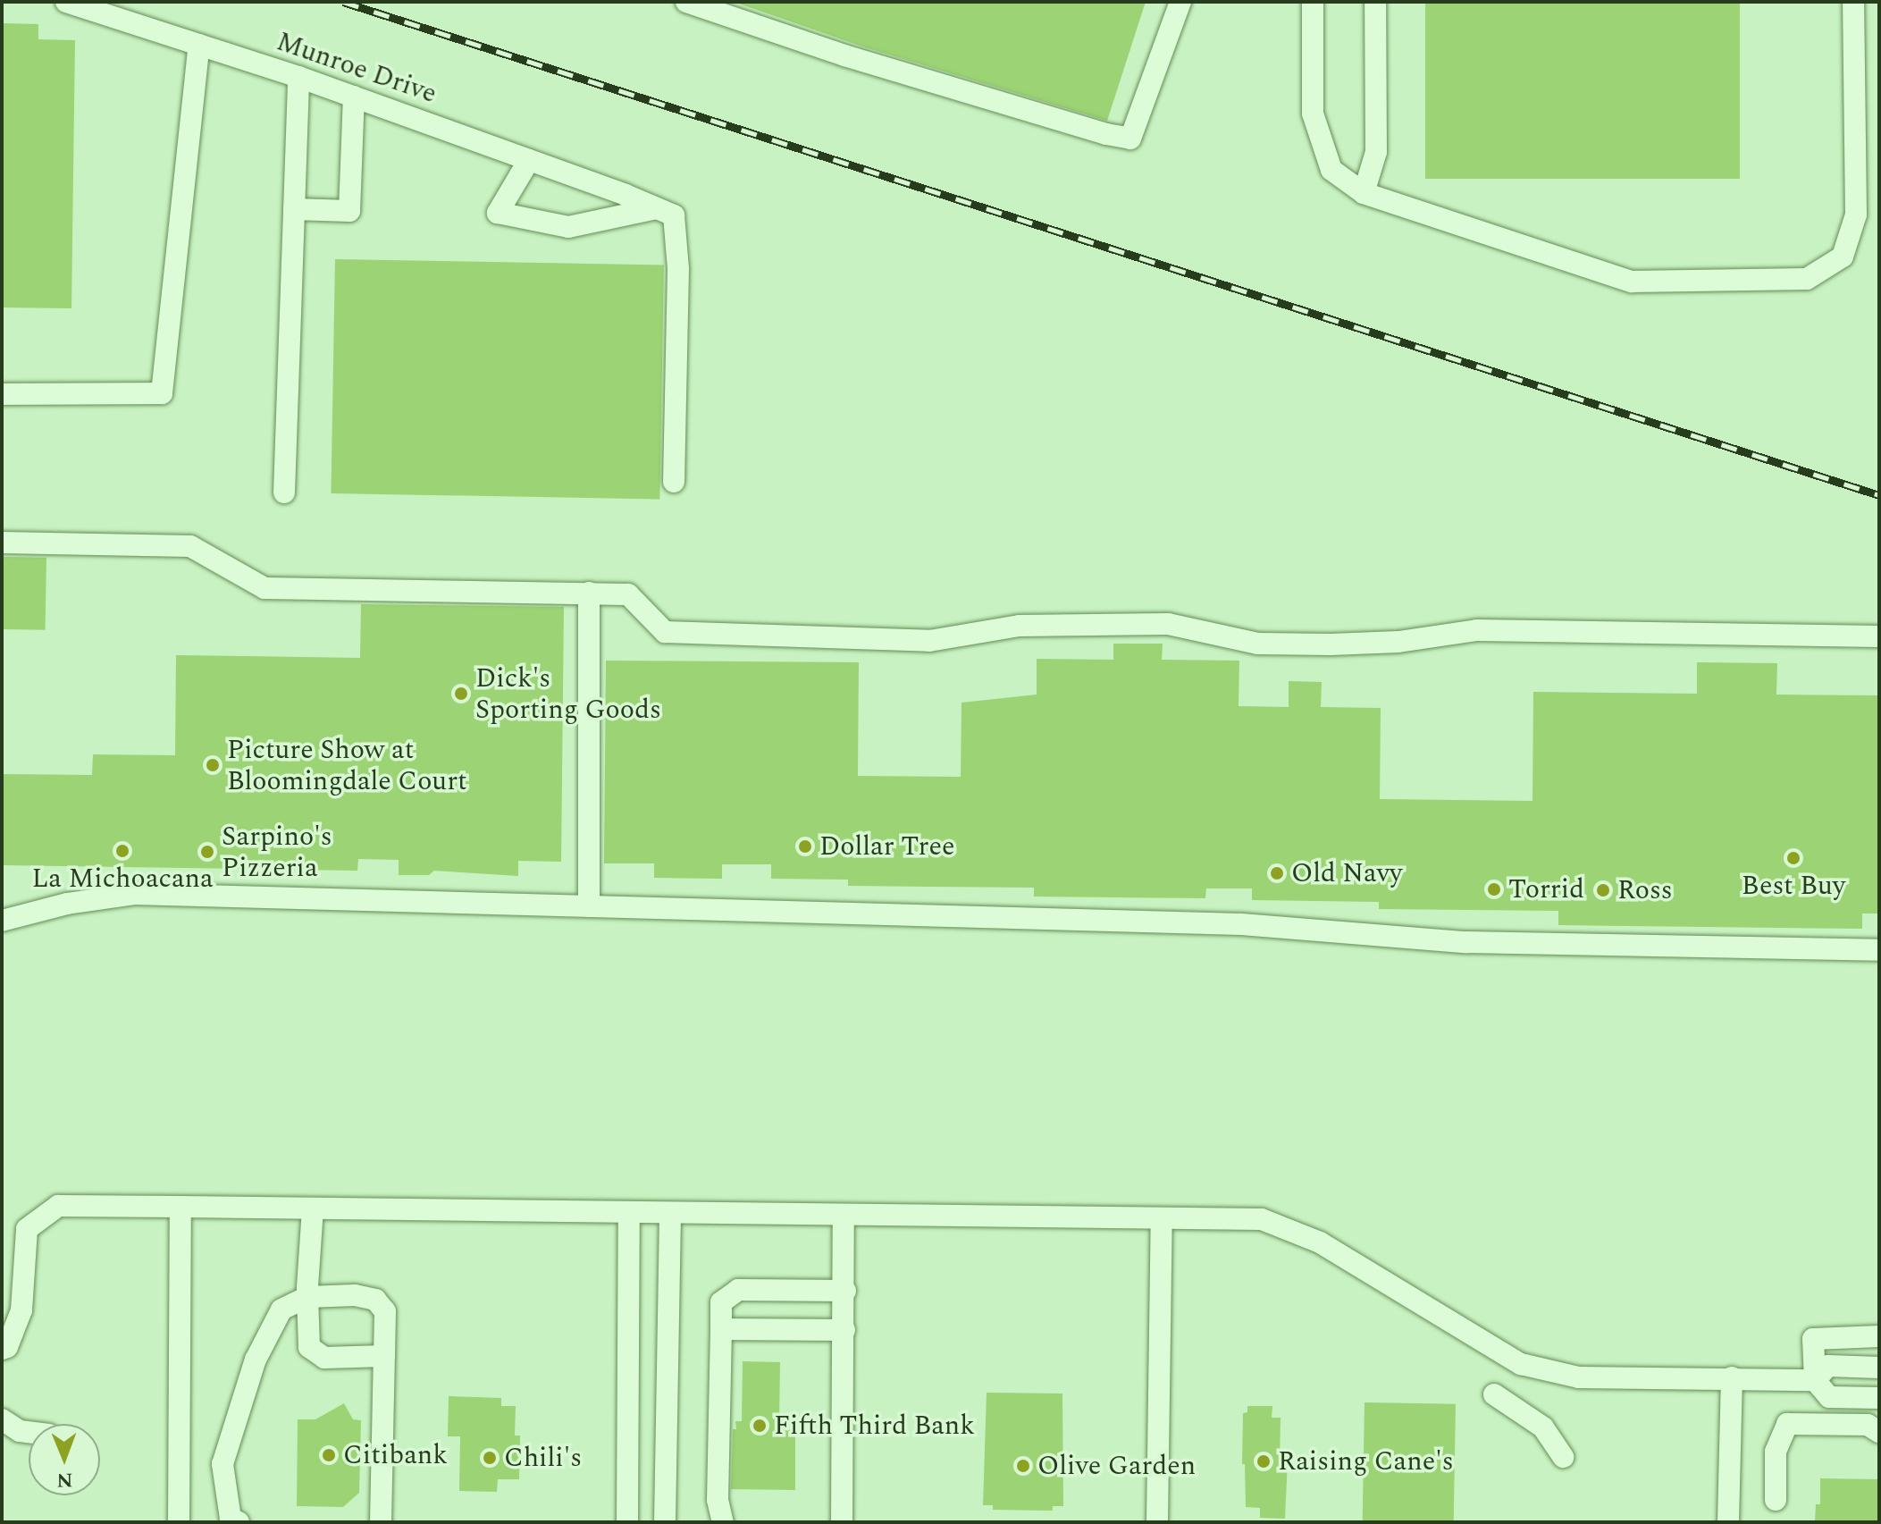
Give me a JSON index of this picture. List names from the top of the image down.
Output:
{
  "streets": {
    "street": ["Munroe Drive"]
  },
  "places": [
    "Dick's Sporting Goods",
    "Picture Show at Bloomingdale Court",
    "Dollar Tree",
    "La Michoacana",
    "Sarpino's Pizzeria",
    "Best Buy",
    "Old Navy",
    "Torrid",
    "Ross",
    "Fifth Third Bank",
    "Citibank",
    "Chili's",
    "Raising Cane's",
    "Olive Garden"
  ],
  "north": "bottom"
}
